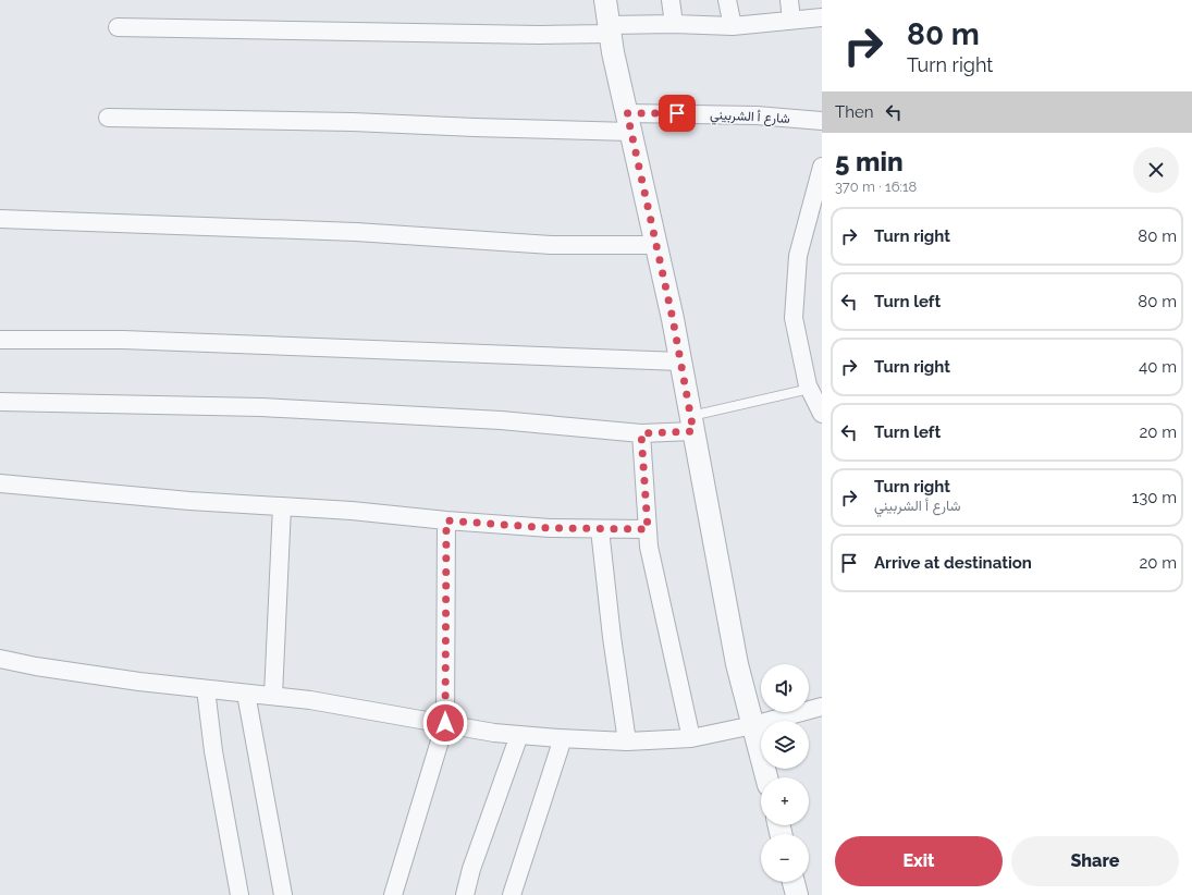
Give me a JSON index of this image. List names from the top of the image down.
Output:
{
  "streets": {
    "street": ["شارع أ الشربيني"]
  },
  "page": {
    "turn": ["80 m", "Turn right"],
    "then": "Then",
    "heading": ["5 min", "370 m · 16:18"],
    "list": [
      {
        "name": "Turn right",
        "value": "80 m"
      },
      {
        "name": "Turn left",
        "value": "80 m"
      },
      {
        "name": "Turn right",
        "value": "40 m"
      },
      {
        "name": "Turn left",
        "value": "20 m"
      },
      {
        "name": "Turn right",
        "note": "شارع أ الشربيني",
        "value": "130 m"
      },
      {
        "name": "Arrive at destination",
        "value": "20 m"
      }
    ],
    "map_buttons": ["+", "−"],
    "buttons": ["Exit", "Share"]
  }
}
